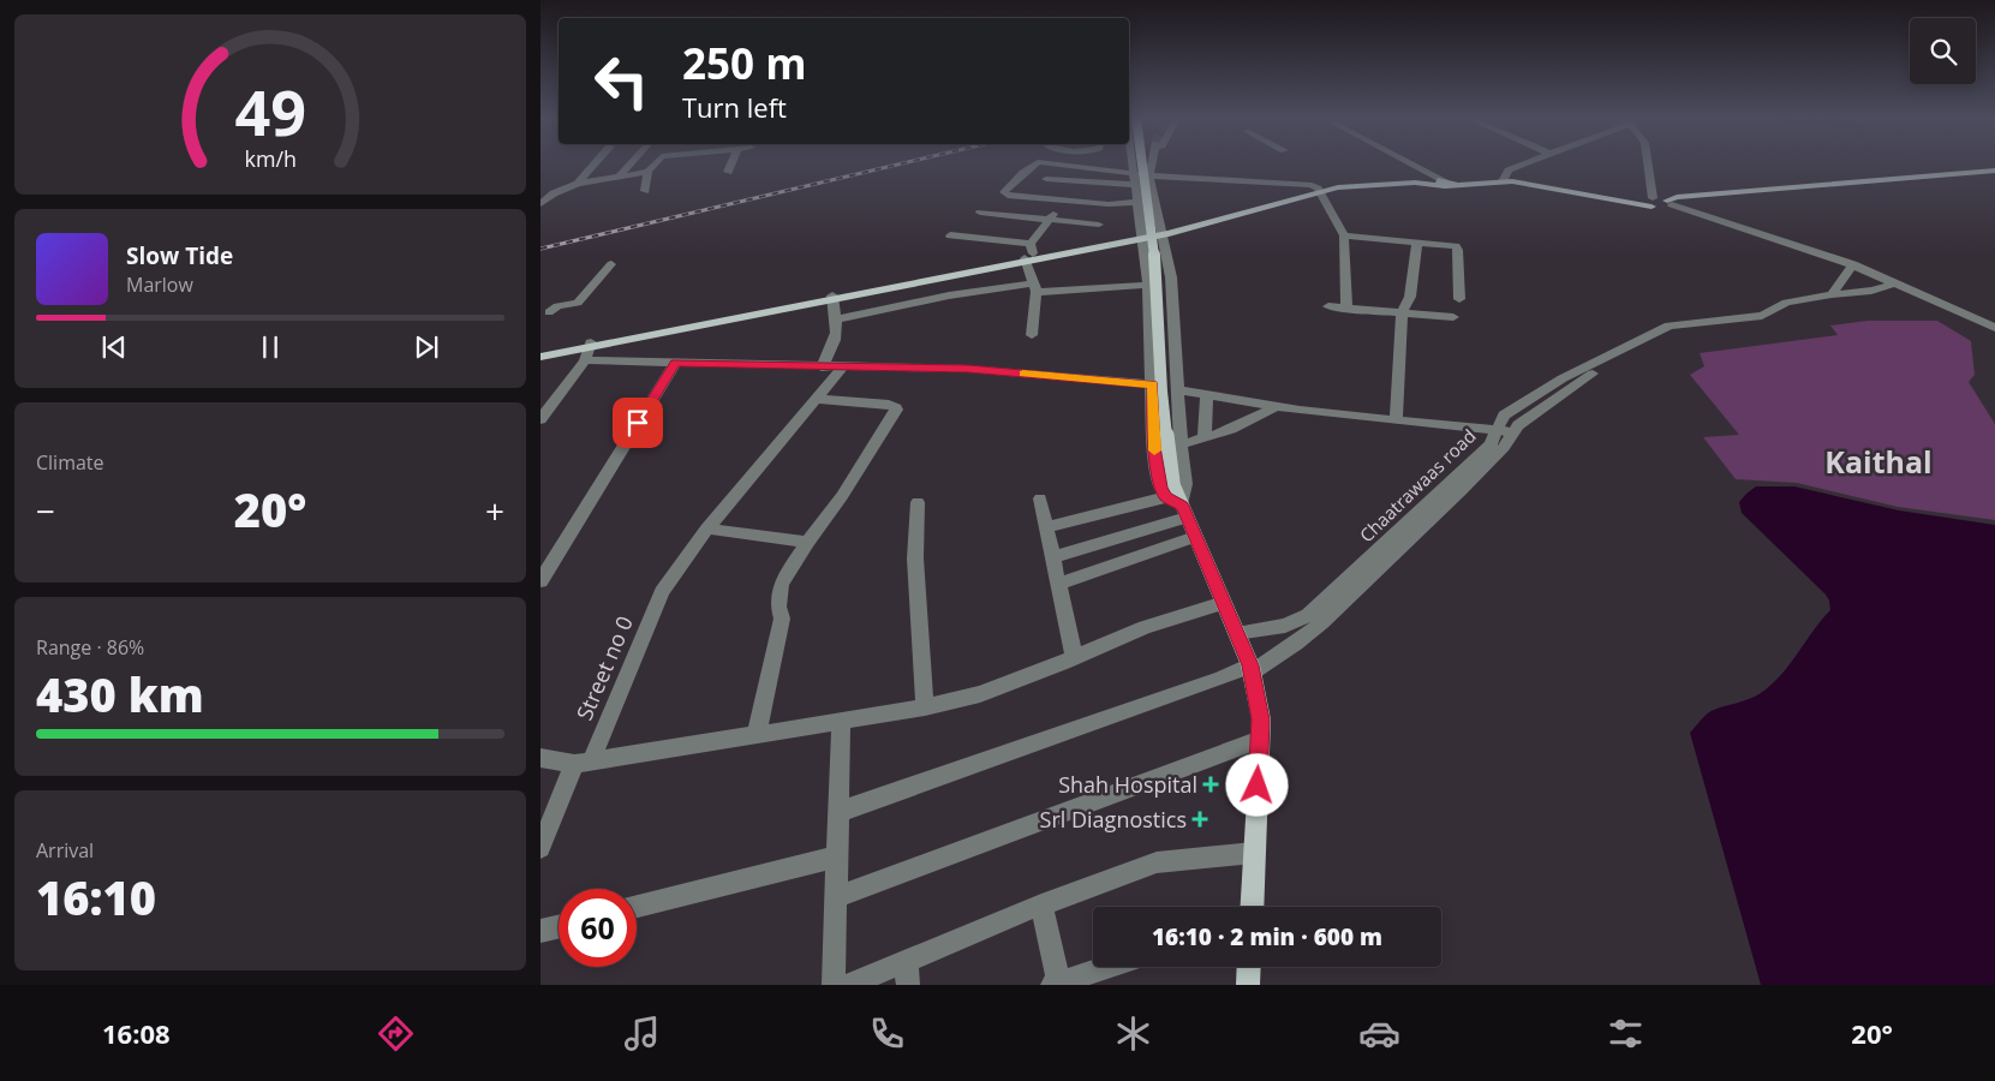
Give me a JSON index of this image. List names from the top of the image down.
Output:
{
  "streets": {
    "street": ["Chaatrawaas road", "Street no 0"]
  },
  "districts": ["Kaithal"],
  "places": {
    "health": ["Shah Hospital", "Srl Diagnostics"]
  },
  "page": {
    "turn": ["250 m", "Turn left"],
    "song": ["Slow Tide", "Marlow"],
    "tile": [
      "Climate",
      ["Range · 86%", "430 km"],
      ["Arrival", "16:10"]
    ],
    "heat": ["−", "20°", "+"],
    "limit": "60",
    "trip": "16:10 · 2 min · 600 m",
    "tabs": ["16:08", "20°"],
    "gauge": ["49", "km/h"]
  }
}
